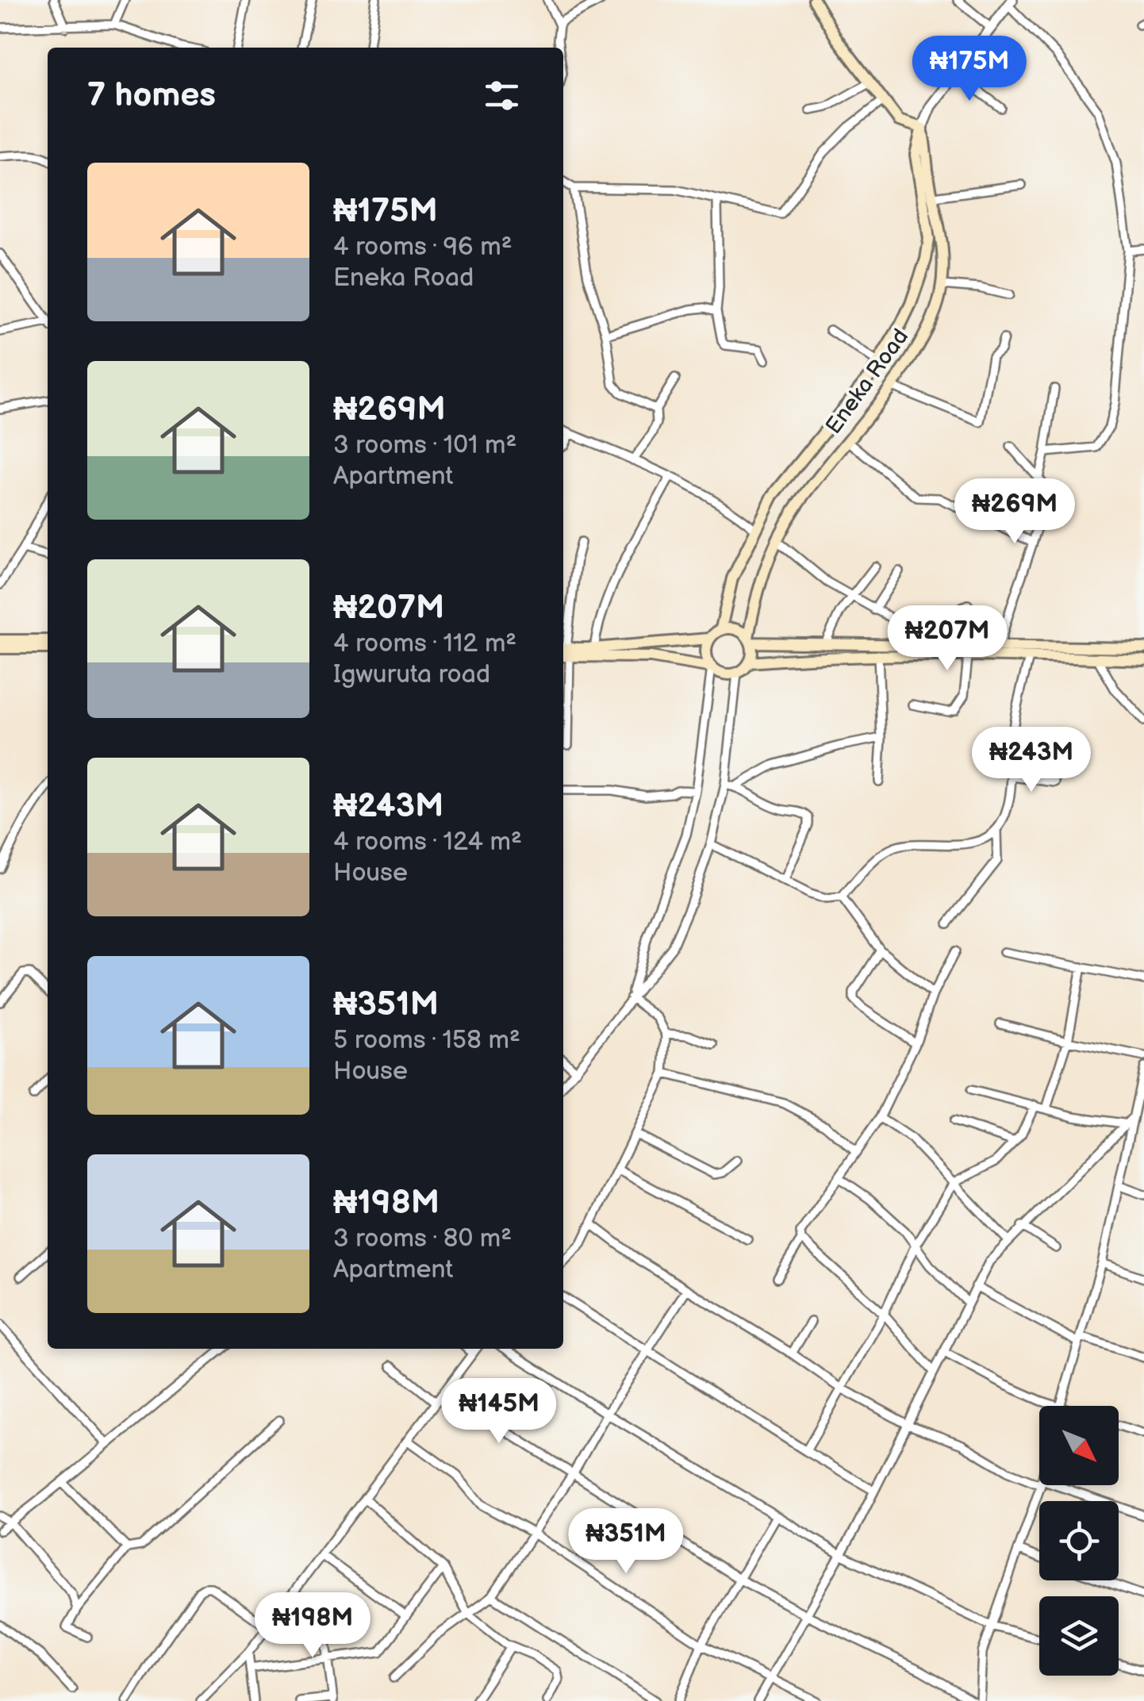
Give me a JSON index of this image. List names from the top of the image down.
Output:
{
  "streets": {
    "main road": ["Eneka Road"]
  },
  "north": "bottom right",
  "page": {
    "price": [
      "₦175M",
      "₦269M",
      "₦207M",
      "₦243M",
      "₦145M",
      "₦351M",
      "₦198M"
    ],
    "heading": "7 homes",
    "list": [
      {
        "name": "₦175M",
        "note": "4 rooms · 96 m² · Eneka Road"
      },
      {
        "name": "₦269M",
        "note": "3 rooms · 101 m² · Apartment"
      },
      {
        "name": "₦207M",
        "note": "4 rooms · 112 m² · Igwuruta road"
      },
      {
        "name": "₦243M",
        "note": "4 rooms · 124 m² · House"
      },
      {
        "name": "₦351M",
        "note": "5 rooms · 158 m² · House"
      },
      {
        "name": "₦198M",
        "note": "3 rooms · 80 m² · Apartment"
      }
    ]
  }
}
